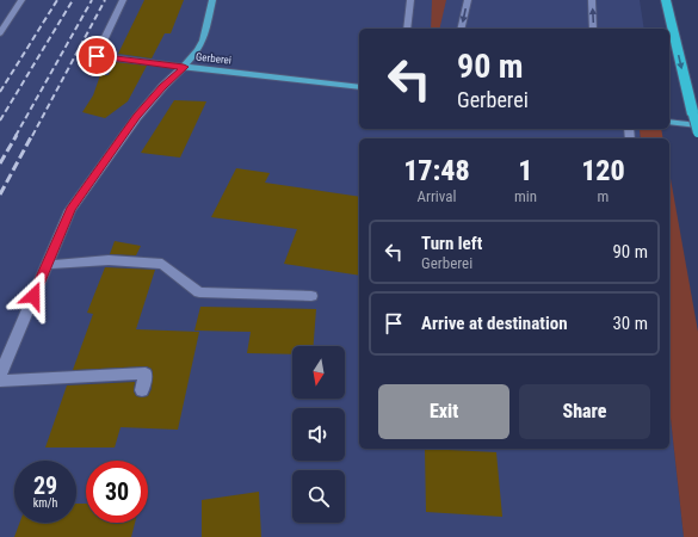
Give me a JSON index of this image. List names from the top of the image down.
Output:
{
  "streets": {
    "main road": ["Gerberei"]
  },
  "north": "bottom",
  "page": {
    "turn": ["90 m", "Gerberei"],
    "eta": [
      "17:48",
      "Arrival",
      "1",
      "min",
      "120",
      "m"
    ],
    "list": [
      {
        "name": "Turn left",
        "note": "Gerberei",
        "value": "90 m"
      },
      {
        "name": "Arrive at destination",
        "value": "30 m"
      }
    ],
    "buttons": ["Exit", "Share"],
    "speed": "29 km/h",
    "limit": "30"
  }
}
